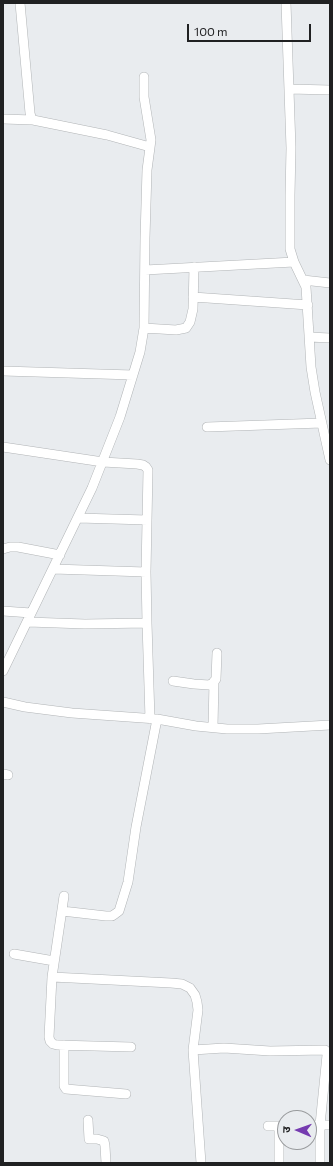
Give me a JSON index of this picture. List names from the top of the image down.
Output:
{
  "scale_bar": "100 m",
  "north": "left"
}
